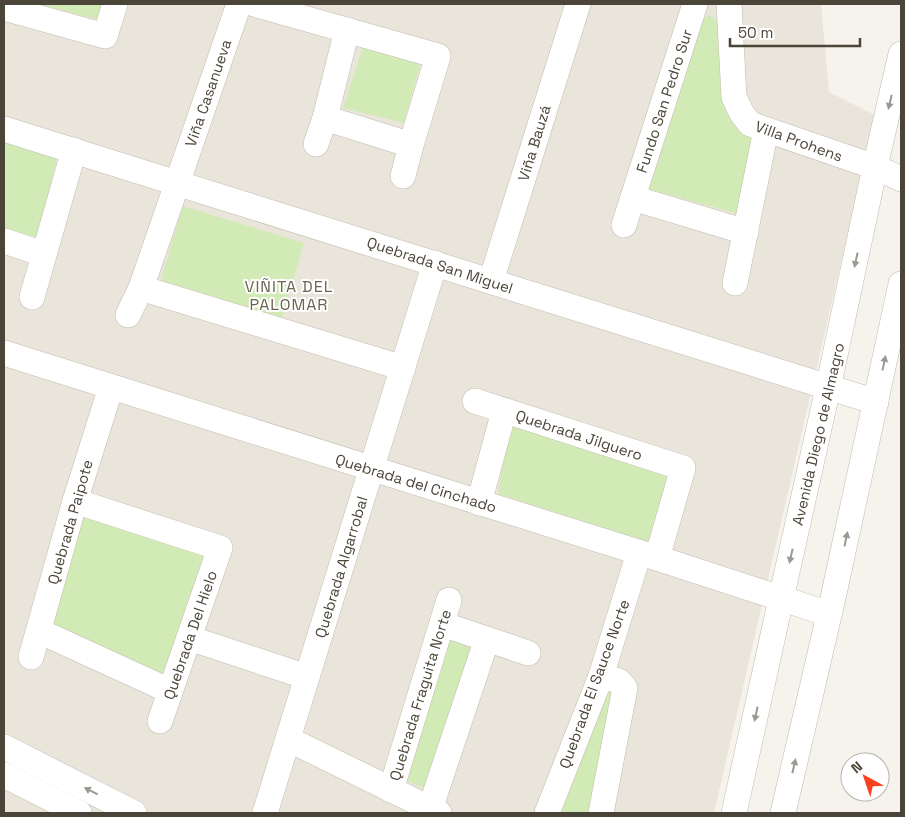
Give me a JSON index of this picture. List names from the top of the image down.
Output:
{
  "streets": {
    "street": [
      "Viña Casanueva",
      "Fundo San Pedro Sur",
      "Villa Prohens",
      "Viña Bauzá",
      "Quebrada San Miguel",
      "Avenida Diego de Almagro",
      "Quebrada Jilguero",
      "Quebrada del Cinchado",
      "Quebrada Paipote",
      "Quebrada Algarrobal",
      "Quebrada Del Hielo",
      "Quebrada El Sauce Norte",
      "Quebrada Fraguita Norte"
    ]
  },
  "crossings": [
    ["Viña Casanueva", "Quebrada San Miguel"],
    ["Fundo San Pedro Sur", "Villa Prohens"],
    ["Villa Prohens", "Avenida Diego de Almagro"],
    ["Viña Bauzá", "Quebrada San Miguel"],
    ["Quebrada San Miguel", "Avenida Diego de Almagro"],
    ["Quebrada San Miguel", "Quebrada Algarrobal"],
    ["Avenida Diego de Almagro", "Quebrada del Cinchado"],
    ["Quebrada Jilguero", "Quebrada El Sauce Norte"],
    ["Quebrada del Cinchado", "Quebrada Paipote"],
    ["Quebrada del Cinchado", "Quebrada Algarrobal"],
    ["Quebrada del Cinchado", "Quebrada El Sauce Norte"],
    ["Quebrada Paipote", "Quebrada Del Hielo"]
  ],
  "districts": ["VIÑITA DEL PALOMAR"],
  "scale_bar": "50 m",
  "north": "top left"
}
